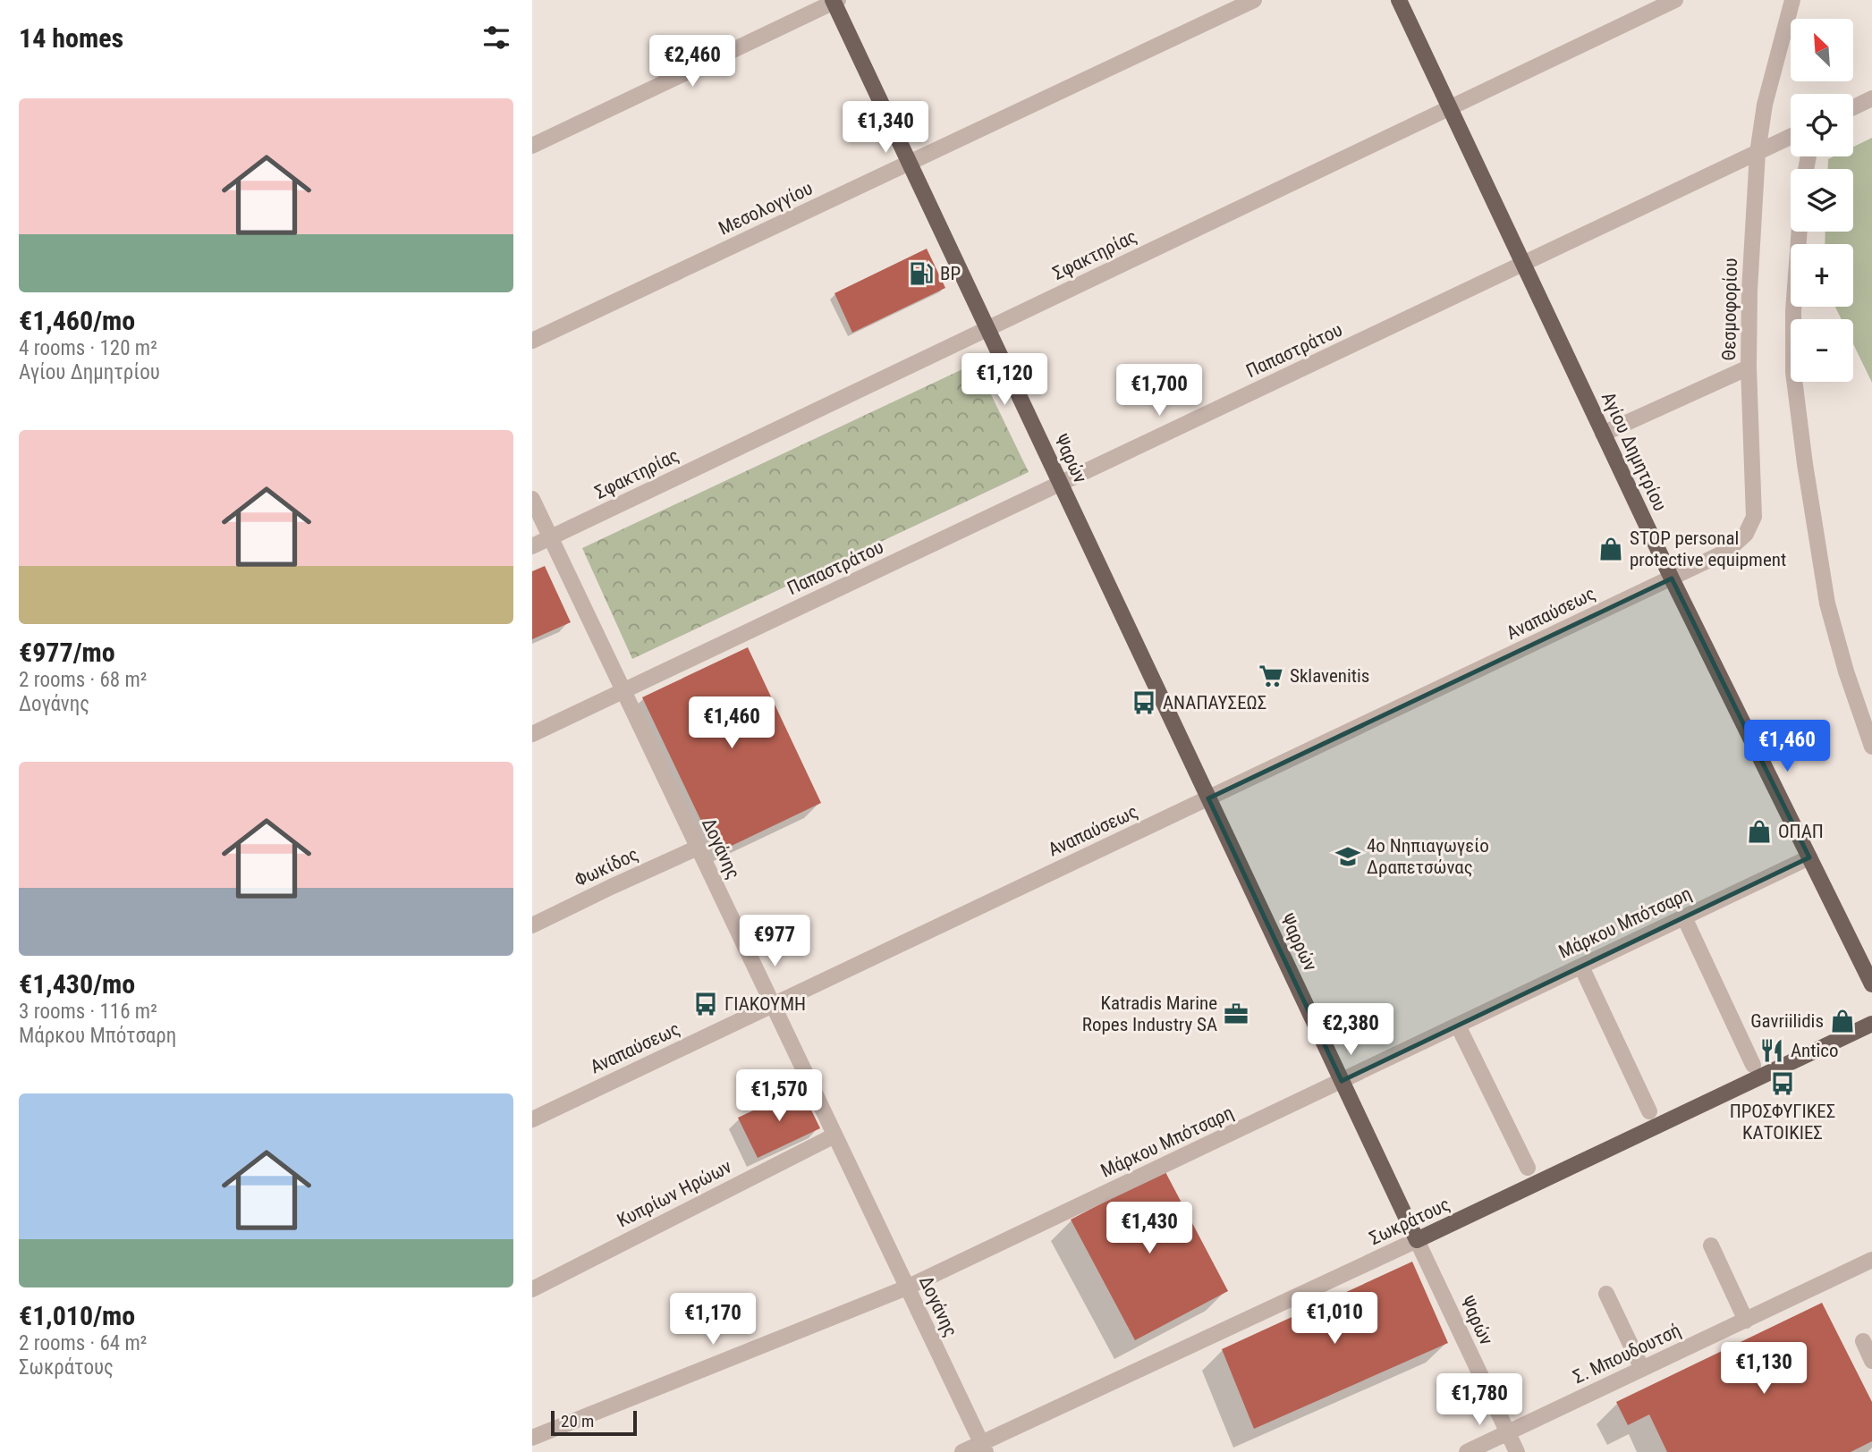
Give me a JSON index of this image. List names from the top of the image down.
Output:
{
  "streets": {
    "main road": [
      "Αγίου Δημητρίου",
      "Ψαρών",
      "Ψαρρών",
      "Σωκράτους"
    ],
    "street": [
      "Μεσολογγίου",
      "Σφακτηρίας",
      "Θεσμοφορίου",
      "Παπαστράτου",
      "Αναπαύσεως",
      "Δογάνης",
      "Φωκίδος",
      "Μάρκου Μπότσαρη",
      "Κυπρίων Ηρώων",
      "Σ. Μπουδουτσή"
    ]
  },
  "crossings": [
    ["Μεσολογγίου", "Ψαρών"],
    ["Σφακτηρίας", "Αγίου Δημητρίου"],
    ["Σφακτηρίας", "Ψαρών"],
    ["Σφακτηρίας", "Δογάνης"],
    ["Θεσμοφορίου", "Παπαστράτου"],
    ["Θεσμοφορίου", "Αγίου Δημητρίου"],
    ["Θεσμοφορίου", "Αναπαύσεως"],
    ["Παπαστράτου", "Αγίου Δημητρίου"],
    ["Παπαστράτου", "Ψαρών"],
    ["Παπαστράτου", "Δογάνης"],
    ["Αγίου Δημητρίου", "Αναπαύσεως"],
    ["Αγίου Δημητρίου", "Μάρκου Μπότσαρη"],
    ["Ψαρών", "Αναπαύσεως"],
    ["Ψαρών", "Ψαρρών"],
    ["Ψαρών", "Σωκράτους"],
    ["Ψαρών", "Σ. Μπουδουτσή"],
    ["Αναπαύσεως", "Δογάνης"],
    ["Αναπαύσεως", "Ψαρρών"],
    ["Δογάνης", "Φωκίδος"],
    ["Δογάνης", "Μάρκου Μπότσαρη"],
    ["Δογάνης", "Κυπρίων Ηρώων"],
    ["Δογάνης", "Σωκράτους"],
    ["Μάρκου Μπότσαρη", "Ψαρρών"],
    ["Ψαρρών", "Σωκράτους"]
  ],
  "places": {
    "fuel station": ["BP"],
    "shop": ["STOP personal protective equipment", "ΟΠΑΠ", "Gavriilidis"],
    "supermarket": ["Sklavenitis"],
    "bus stop": ["ΑΝΑΠΑΥΣΕΩΣ", "ΓΙΑΚΟΥΜΗ", "ΠΡΟΣΦΥΓΙΚΕΣ ΚΑΤΟΙΚΙΕΣ"],
    "school or university": ["4ο Νηπιαγωγείο Δραπετσώνας"],
    "office": ["Katradis Marine Ropes Industry SA"],
    "restaurant": ["Antico"]
  },
  "scale_bar": "20 m",
  "north": "top left",
  "page": {
    "heading": "14 homes",
    "map_buttons": ["+", "−"],
    "price": [
      "€2,460",
      "€1,340",
      "€1,120",
      "€1,700",
      "€1,460",
      "€1,460",
      "€977",
      "€2,380",
      "€1,570",
      "€1,430",
      "€1,010",
      "€1,170",
      "€1,130",
      "€1,780"
    ],
    "list": [
      {
        "name": "€1,460/mo",
        "note": "4 rooms · 120 m² · Αγίου Δημητρίου"
      },
      {
        "name": "€977/mo",
        "note": "2 rooms · 68 m² · Δογάνης"
      },
      {
        "name": "€1,430/mo",
        "note": "3 rooms · 116 m² · Μάρκου Μπότσαρη"
      },
      {
        "name": "€1,010/mo",
        "note": "2 rooms · 64 m² · Σωκράτους"
      }
    ],
    "scale": "20 m"
  }
}
